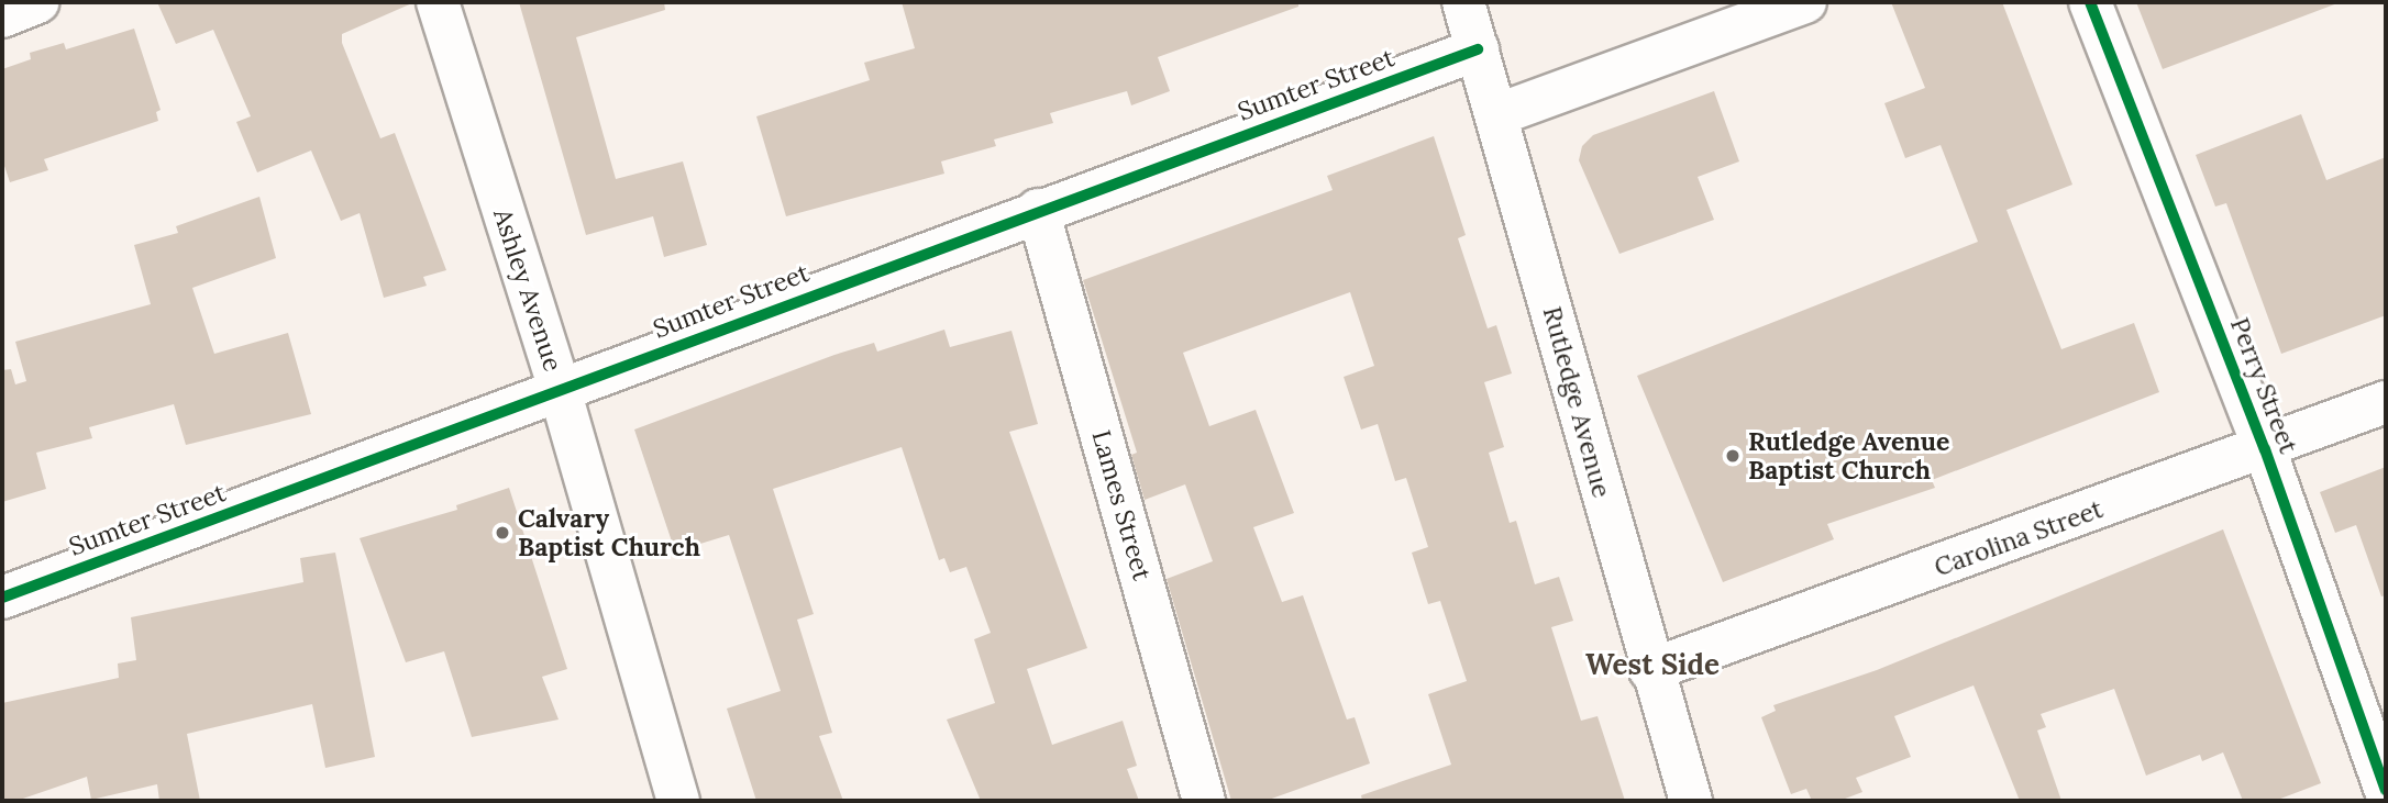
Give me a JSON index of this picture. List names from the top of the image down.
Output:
{
  "streets": {
    "street": [
      "Sumter Street",
      "Ashley Avenue",
      "Perry Street",
      "Rutledge Avenue",
      "Lames Street",
      "Carolina Street"
    ]
  },
  "crossings": [
    ["Sumter Street", "Ashley Avenue"],
    ["Sumter Street", "Rutledge Avenue"],
    ["Sumter Street", "Lames Street"],
    ["Perry Street", "Carolina Street"],
    ["Rutledge Avenue", "Carolina Street"]
  ],
  "districts": ["West Side"],
  "places": ["Rutledge Avenue Baptist Church", "Calvary Baptist Church"]
}
